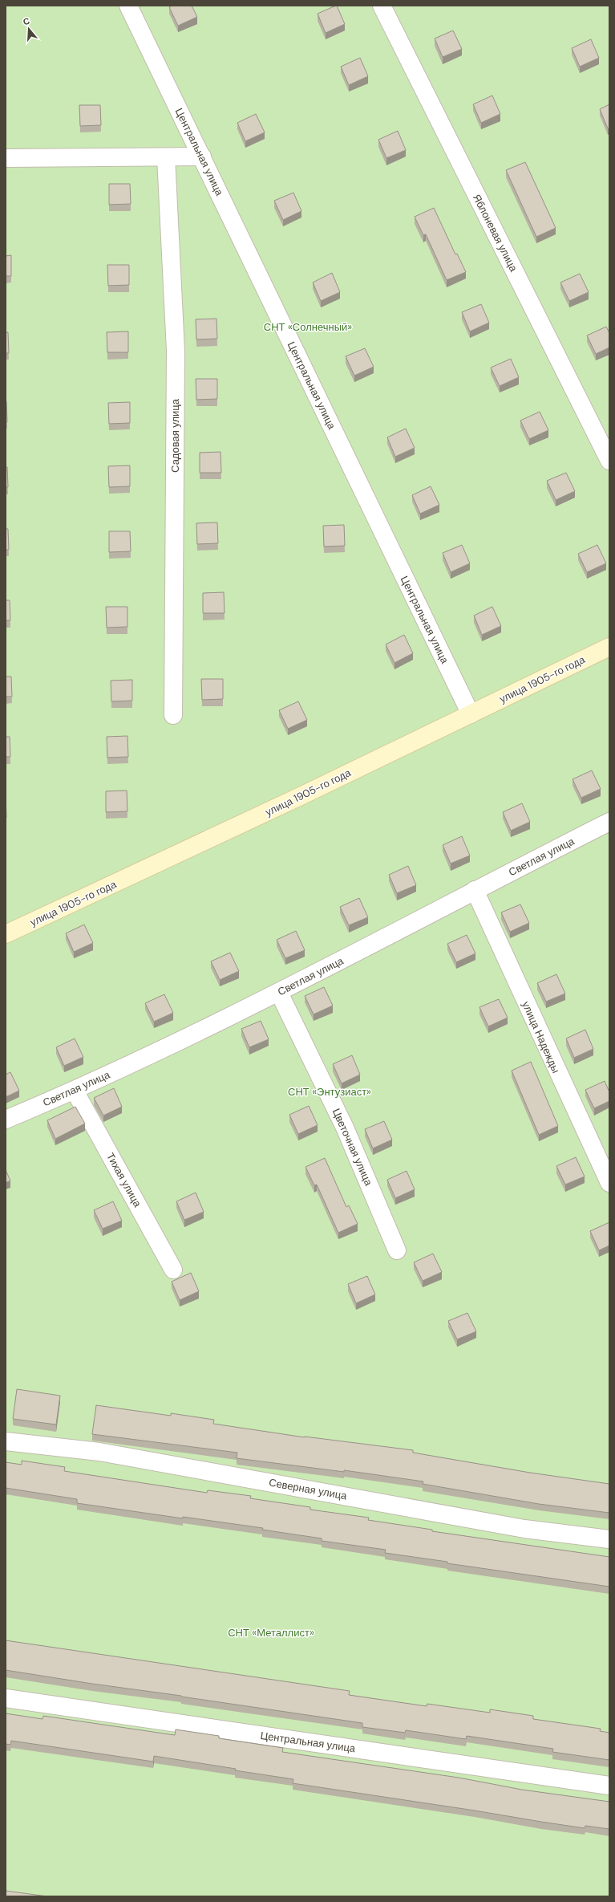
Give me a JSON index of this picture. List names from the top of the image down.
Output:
{
  "streets": {
    "street": [
      "Центральная улица",
      "Яблоневая улица",
      "Садовая улица",
      "улица 1905-го года",
      "Светлая улица",
      "улица Надежды",
      "Цветочная улица",
      "Тихая улица",
      "Северная улица"
    ]
  },
  "crossings": [
    ["Центральная улица", "улица 1905-го года"],
    ["Светлая улица", "улица Надежды"],
    ["Светлая улица", "Цветочная улица"],
    ["Светлая улица", "Тихая улица"]
  ],
  "parks": ["СНТ «Солнечный»", "СНТ «Энтузиаст»", "СНТ «Металлист»"],
  "north": "top"
}
